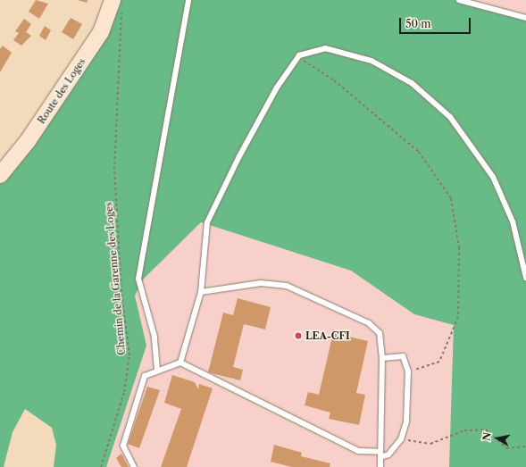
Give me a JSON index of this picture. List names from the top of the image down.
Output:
{
  "streets": {
    "street": ["Route des Loges"],
    "path": ["Chemin de la Garenne des Loges"]
  },
  "crossings": [
    ["Route des Loges", "Chemin de la Garenne des Loges"]
  ],
  "places": ["LEA-CFI"],
  "scale_bar": "50 m",
  "north": "left"
}
